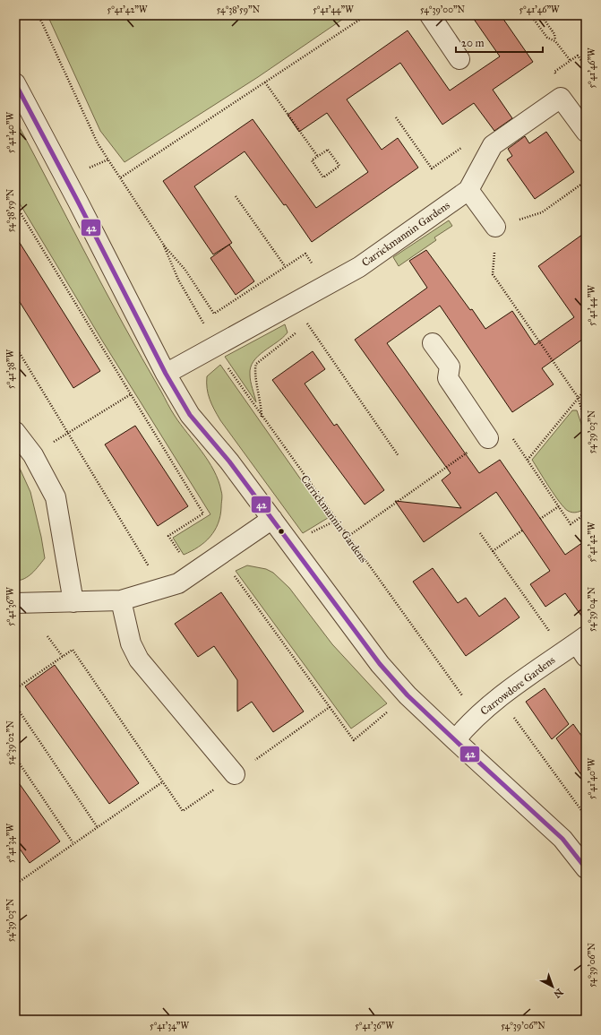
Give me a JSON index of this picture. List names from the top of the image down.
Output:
{
  "streets": {
    "street": ["Carrickmannin Gardens", "Carrowdore Gardens"]
  },
  "crossings": [
    ["Carrickmannin Gardens", "Carrowdore Gardens"]
  ],
  "lines": ["transit line 42"],
  "scale_bar": "20 m",
  "north": "bottom right",
  "coordinates": [
    "5°41'42\"W",
    "54°38'59\"N",
    "5°41'44\"W",
    "54°39'00\"N",
    "5°41'46\"W",
    "5°41'40\"W",
    "5°41'38\"W",
    "54°39'03\"N",
    "5°41'36\"W",
    "54°39'04\"N",
    "54°39'02\"N",
    "5°41'34\"W",
    "54°39'06\"N"
  ]
}
